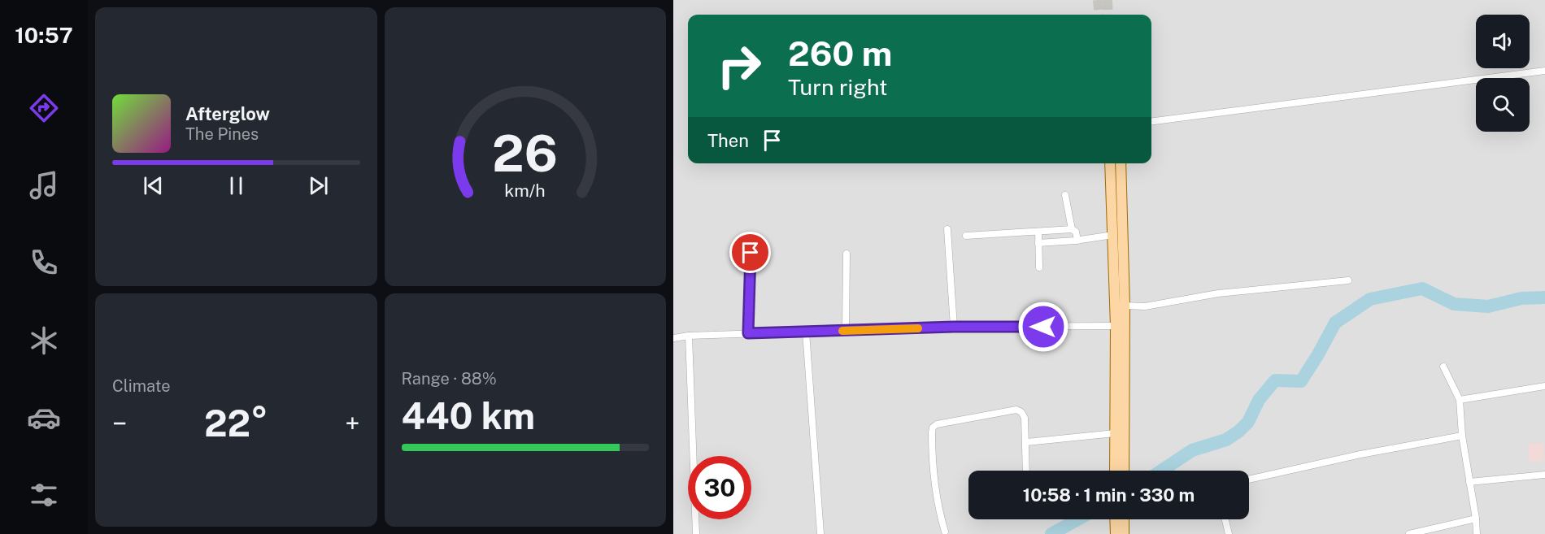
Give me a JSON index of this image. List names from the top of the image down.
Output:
{
  "page": {
    "tabs": "10:57",
    "turn": ["260 m", "Turn right"],
    "song": ["Afterglow", "The Pines"],
    "then": "Then",
    "tile": [
      "Climate",
      ["Range · 88%", "440 km"]
    ],
    "heat": ["−", "22°", "+"],
    "limit": "30",
    "trip": "10:58 · 1 min · 330 m",
    "gauge": ["26", "km/h"]
  }
}
